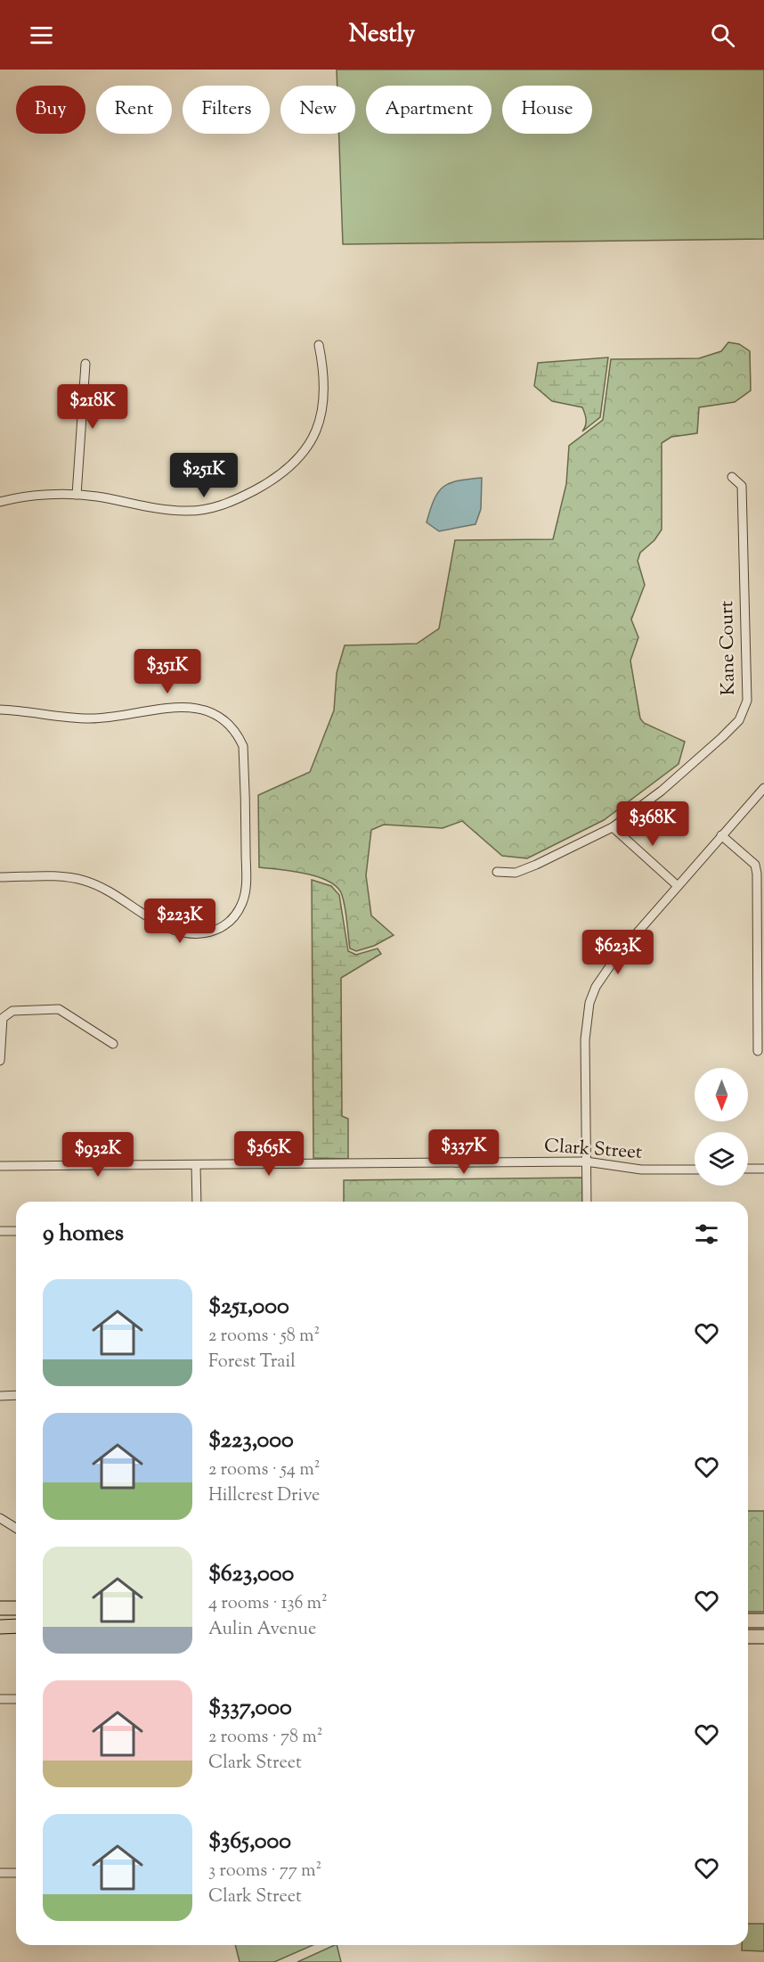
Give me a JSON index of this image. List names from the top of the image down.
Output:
{
  "streets": {
    "street": ["Kane Court", "Clark Street"]
  },
  "north": "bottom",
  "page": {
    "header": "Nestly",
    "chip": [
      "Buy",
      "Rent",
      "Filters",
      "New",
      "Apartment",
      "House"
    ],
    "price": [
      "$218K",
      "$251K",
      "$351K",
      "$368K",
      "$223K",
      "$623K",
      "$337K",
      "$365K",
      "$932K"
    ],
    "heading": "9 homes",
    "list": [
      {
        "name": "$251,000",
        "note": "2 rooms · 58 m² · Forest Trail"
      },
      {
        "name": "$223,000",
        "note": "2 rooms · 54 m² · Hillcrest Drive"
      },
      {
        "name": "$623,000",
        "note": "4 rooms · 136 m² · Aulin Avenue"
      },
      {
        "name": "$337,000",
        "note": "2 rooms · 78 m² · Clark Street"
      },
      {
        "name": "$365,000",
        "note": "3 rooms · 77 m² · Clark Street"
      }
    ]
  }
}
